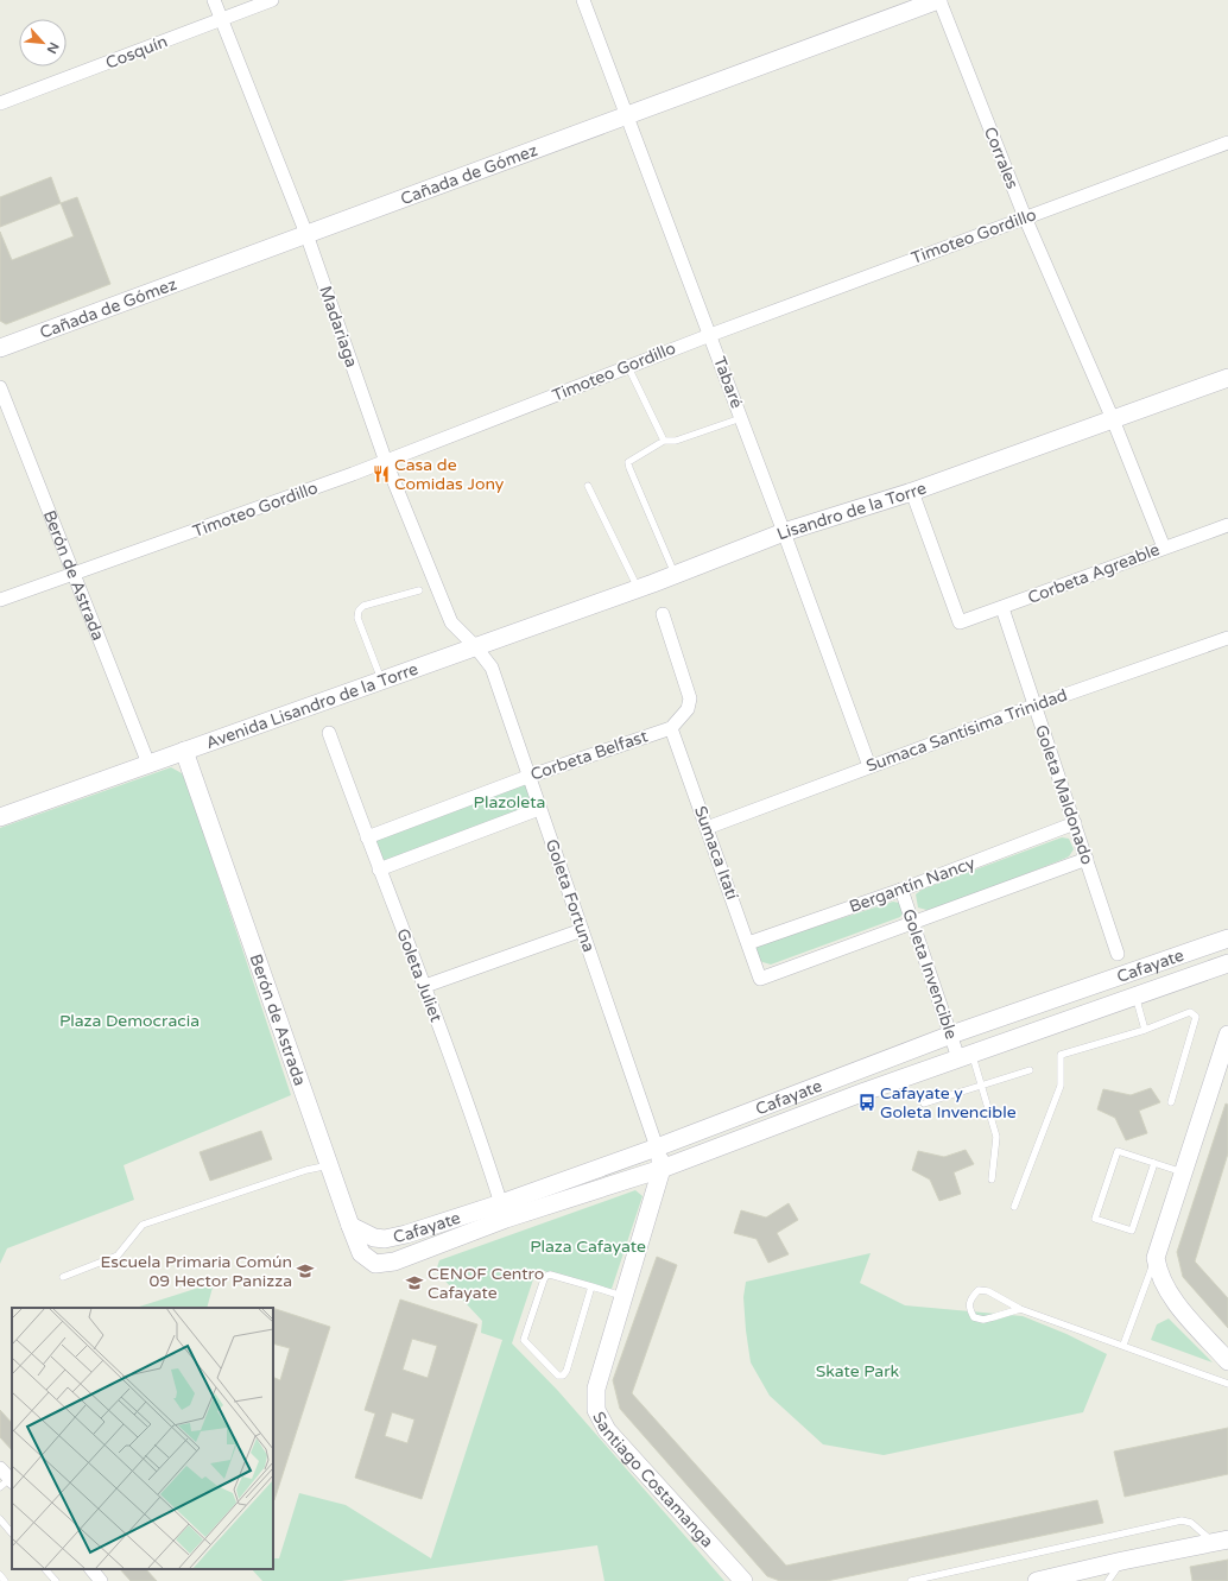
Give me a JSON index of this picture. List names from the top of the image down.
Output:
{
  "streets": {
    "street": [
      "Cosquín",
      "Corrales",
      "Cañada de Gómez",
      "Timoteo Gordillo",
      "Madariaga",
      "Tabaré",
      "Lisandro de la Torre",
      "Corbeta Agreable",
      "Berón de Astrada",
      "Avenida Lisandro de la Torre",
      "Sumaca Santísima Trinidad",
      "Corbeta Belfast",
      "Goleta Maldonado",
      "Sumaca Itatí",
      "Bergantín Nancy",
      "Goleta Fortuna",
      "Cafayate",
      "Goleta Invencible",
      "Goleta Juliet",
      "Santiago Costamanga"
    ]
  },
  "crossings": [
    ["Cosquín", "Madariaga"],
    ["Corrales", "Cañada de Gómez"],
    ["Corrales", "Timoteo Gordillo"],
    ["Corrales", "Lisandro de la Torre"],
    ["Corrales", "Corbeta Agreable"],
    ["Cañada de Gómez", "Madariaga"],
    ["Cañada de Gómez", "Tabaré"],
    ["Timoteo Gordillo", "Madariaga"],
    ["Timoteo Gordillo", "Tabaré"],
    ["Timoteo Gordillo", "Berón de Astrada"],
    ["Madariaga", "Lisandro de la Torre"],
    ["Madariaga", "Avenida Lisandro de la Torre"],
    ["Madariaga", "Goleta Fortuna"],
    ["Tabaré", "Lisandro de la Torre"],
    ["Tabaré", "Sumaca Santísima Trinidad"],
    ["Lisandro de la Torre", "Corbeta Agreable"],
    ["Lisandro de la Torre", "Avenida Lisandro de la Torre"],
    ["Lisandro de la Torre", "Goleta Fortuna"],
    ["Corbeta Agreable", "Goleta Maldonado"],
    ["Berón de Astrada", "Avenida Lisandro de la Torre"],
    ["Berón de Astrada", "Cafayate"],
    ["Avenida Lisandro de la Torre", "Goleta Fortuna"],
    ["Sumaca Santísima Trinidad", "Goleta Maldonado"],
    ["Sumaca Santísima Trinidad", "Sumaca Itatí"],
    ["Corbeta Belfast", "Sumaca Itatí"],
    ["Corbeta Belfast", "Goleta Fortuna"],
    ["Corbeta Belfast", "Goleta Juliet"],
    ["Goleta Maldonado", "Bergantín Nancy"],
    ["Sumaca Itatí", "Bergantín Nancy"],
    ["Sumaca Itatí", "Goleta Invencible"],
    ["Bergantín Nancy", "Goleta Invencible"],
    ["Goleta Fortuna", "Cafayate"],
    ["Goleta Fortuna", "Santiago Costamanga"],
    ["Cafayate", "Goleta Invencible"],
    ["Cafayate", "Goleta Juliet"],
    ["Cafayate", "Santiago Costamanga"]
  ],
  "parks": [
    "Plazoleta",
    "Plaza Democracia",
    "Plaza Cafayate",
    "Skate Park"
  ],
  "places": {
    "restaurant": ["Casa de Comidas Jony"],
    "bus stop": ["Cafayate y Goleta Invencible"],
    "school or university": ["Escuela Primaria Común 09 Hector Panizza", "CENOF Centro Cafayate"]
  },
  "north": "bottom right"
}
